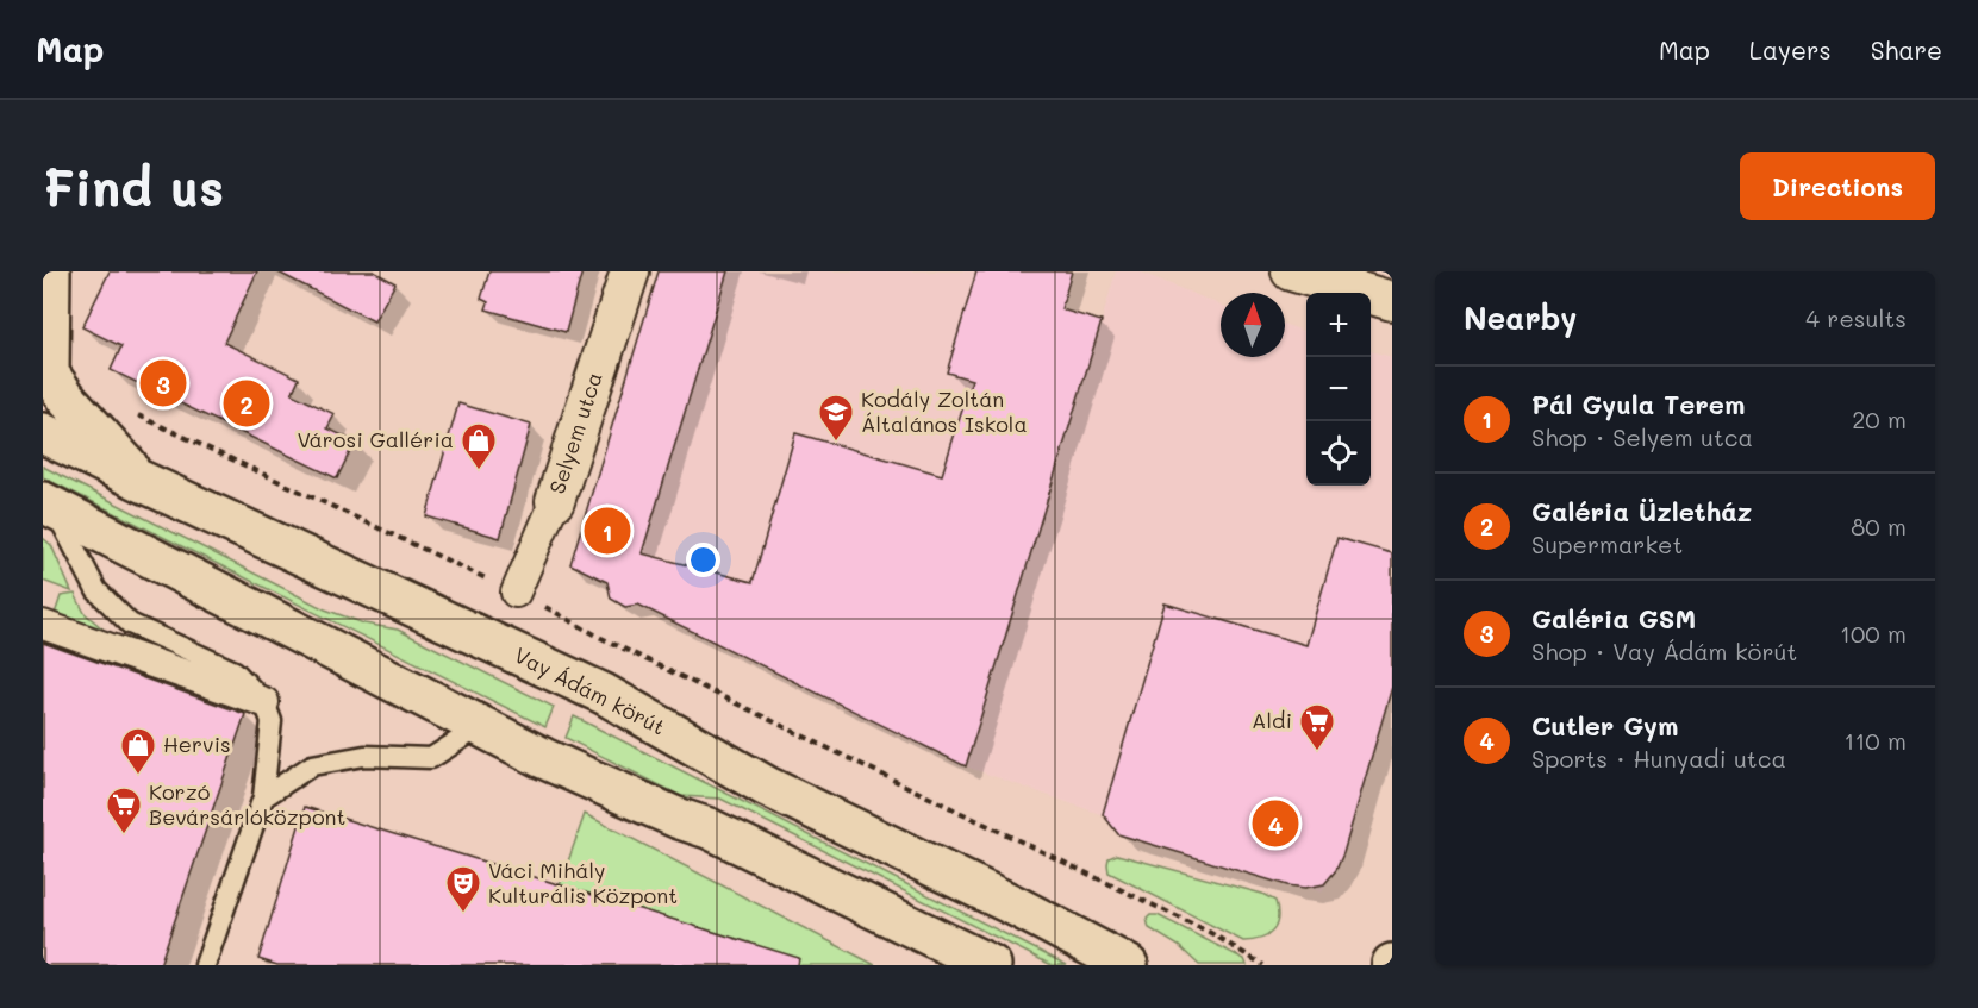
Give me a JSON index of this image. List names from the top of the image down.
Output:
{
  "streets": {
    "street": ["Selyem utca", "Vay Ádám körút"]
  },
  "places": {
    "school or university": ["Kodály Zoltán Általános Iskola"],
    "shop": ["Városi Galléria", "Hervis"],
    "supermarket": ["Aldi", "Korzó Bevársárlóközpont"],
    "theatre": ["Váci Mihály Kulturális Központ"]
  },
  "north": "top",
  "page": {
    "header": "Map",
    "nav": ["Map", "Layers", "Share"],
    "buttons": "Directions",
    "title": "Find us",
    "heading": ["Nearby", "4 results"],
    "map_buttons": ["+", "−"],
    "pins": [
      "3",
      "2",
      "1",
      "4"
    ],
    "list": [
      {
        "mark": "1",
        "name": "Pál Gyula Terem",
        "note": "Shop · Selyem utca",
        "value": "20 m"
      },
      {
        "mark": "2",
        "name": "Galéria Üzletház",
        "note": "Supermarket",
        "value": "80 m"
      },
      {
        "mark": "3",
        "name": "Galéria GSM",
        "note": "Shop · Vay Ádám körút",
        "value": "100 m"
      },
      {
        "mark": "4",
        "name": "Cutler Gym",
        "note": "Sports · Hunyadi utca",
        "value": "110 m"
      }
    ]
  }
}
